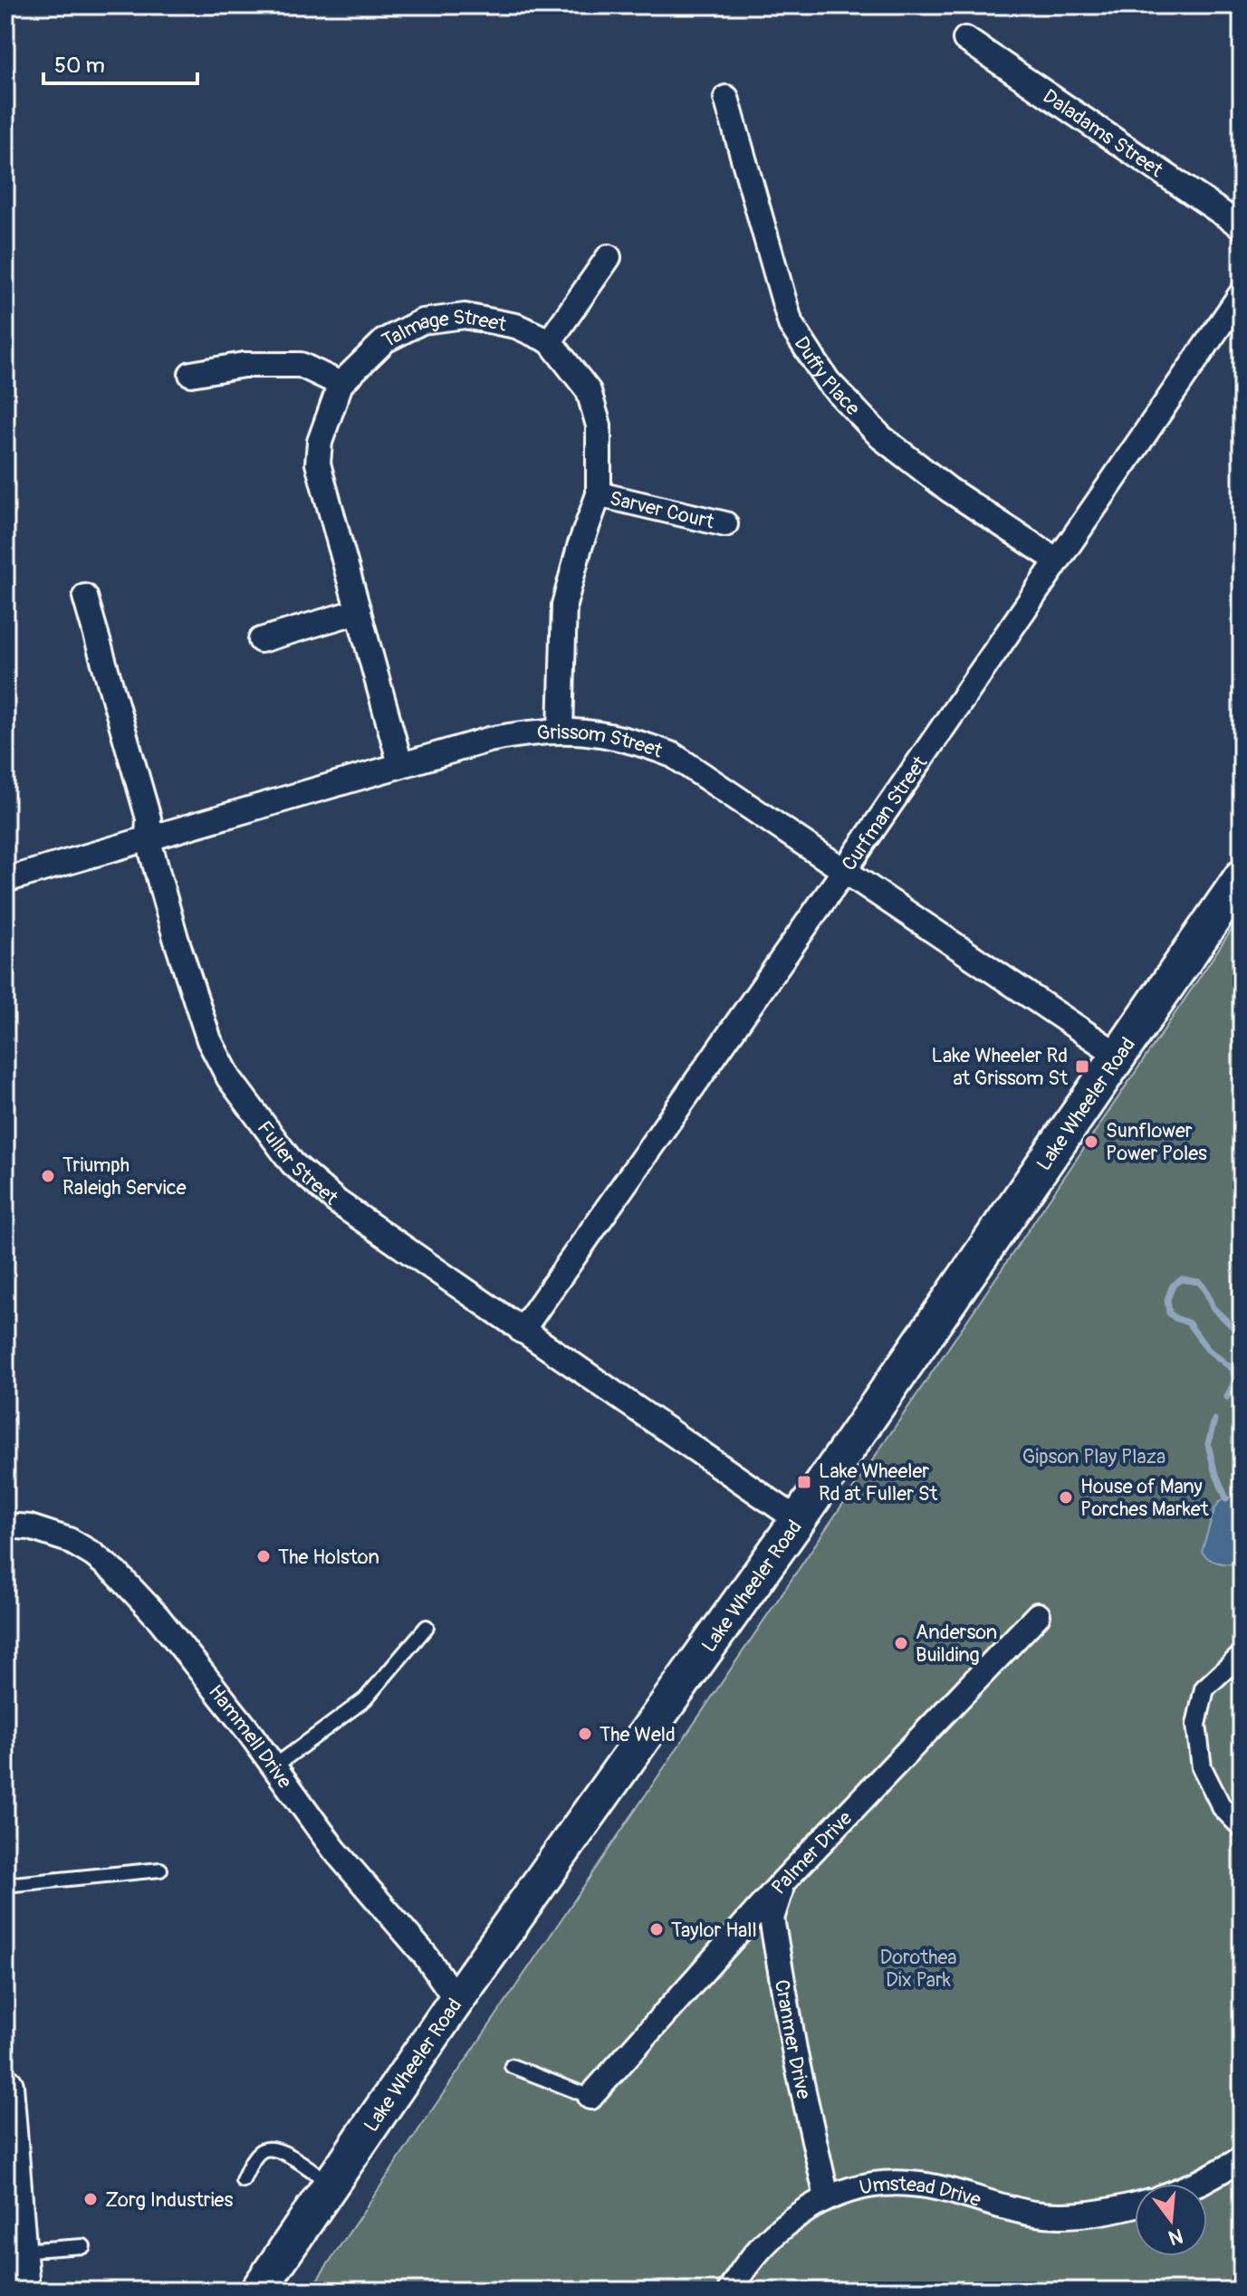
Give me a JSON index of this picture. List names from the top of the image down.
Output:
{
  "streets": {
    "main road": ["Lake Wheeler Road"],
    "street": [
      "Daladams Street",
      "Talmage Street",
      "Duffy Place",
      "Sarver Court",
      "Grissom Street",
      "Curfman Street",
      "Fuller Street",
      "Hammell Drive",
      "Palmer Drive",
      "Cranmer Drive",
      "Umstead Drive"
    ]
  },
  "crossings": [
    ["Talmage Street", "Sarver Court"],
    ["Talmage Street", "Grissom Street"],
    ["Duffy Place", "Curfman Street"],
    ["Grissom Street", "Curfman Street"],
    ["Grissom Street", "Lake Wheeler Road"],
    ["Grissom Street", "Fuller Street"],
    ["Curfman Street", "Fuller Street"],
    ["Lake Wheeler Road", "Fuller Street"],
    ["Lake Wheeler Road", "Hammell Drive"],
    ["Palmer Drive", "Cranmer Drive"],
    ["Cranmer Drive", "Umstead Drive"]
  ],
  "parks": ["Gipson Play Plaza", "Dorothea Dix Park"],
  "places": {
    "transit": ["Lake Wheeler Rd at Grissom St", "Lake Wheeler Rd at Fuller St"],
    "other": [
      "Sunflower Power Poles",
      "Triumph Raleigh Service",
      "House of Many Porches Market",
      "The Holston",
      "Anderson Building",
      "The Weld",
      "Taylor Hall",
      "Zorg Industries"
    ]
  },
  "scale_bar": "50 m",
  "north": "bottom"
}
